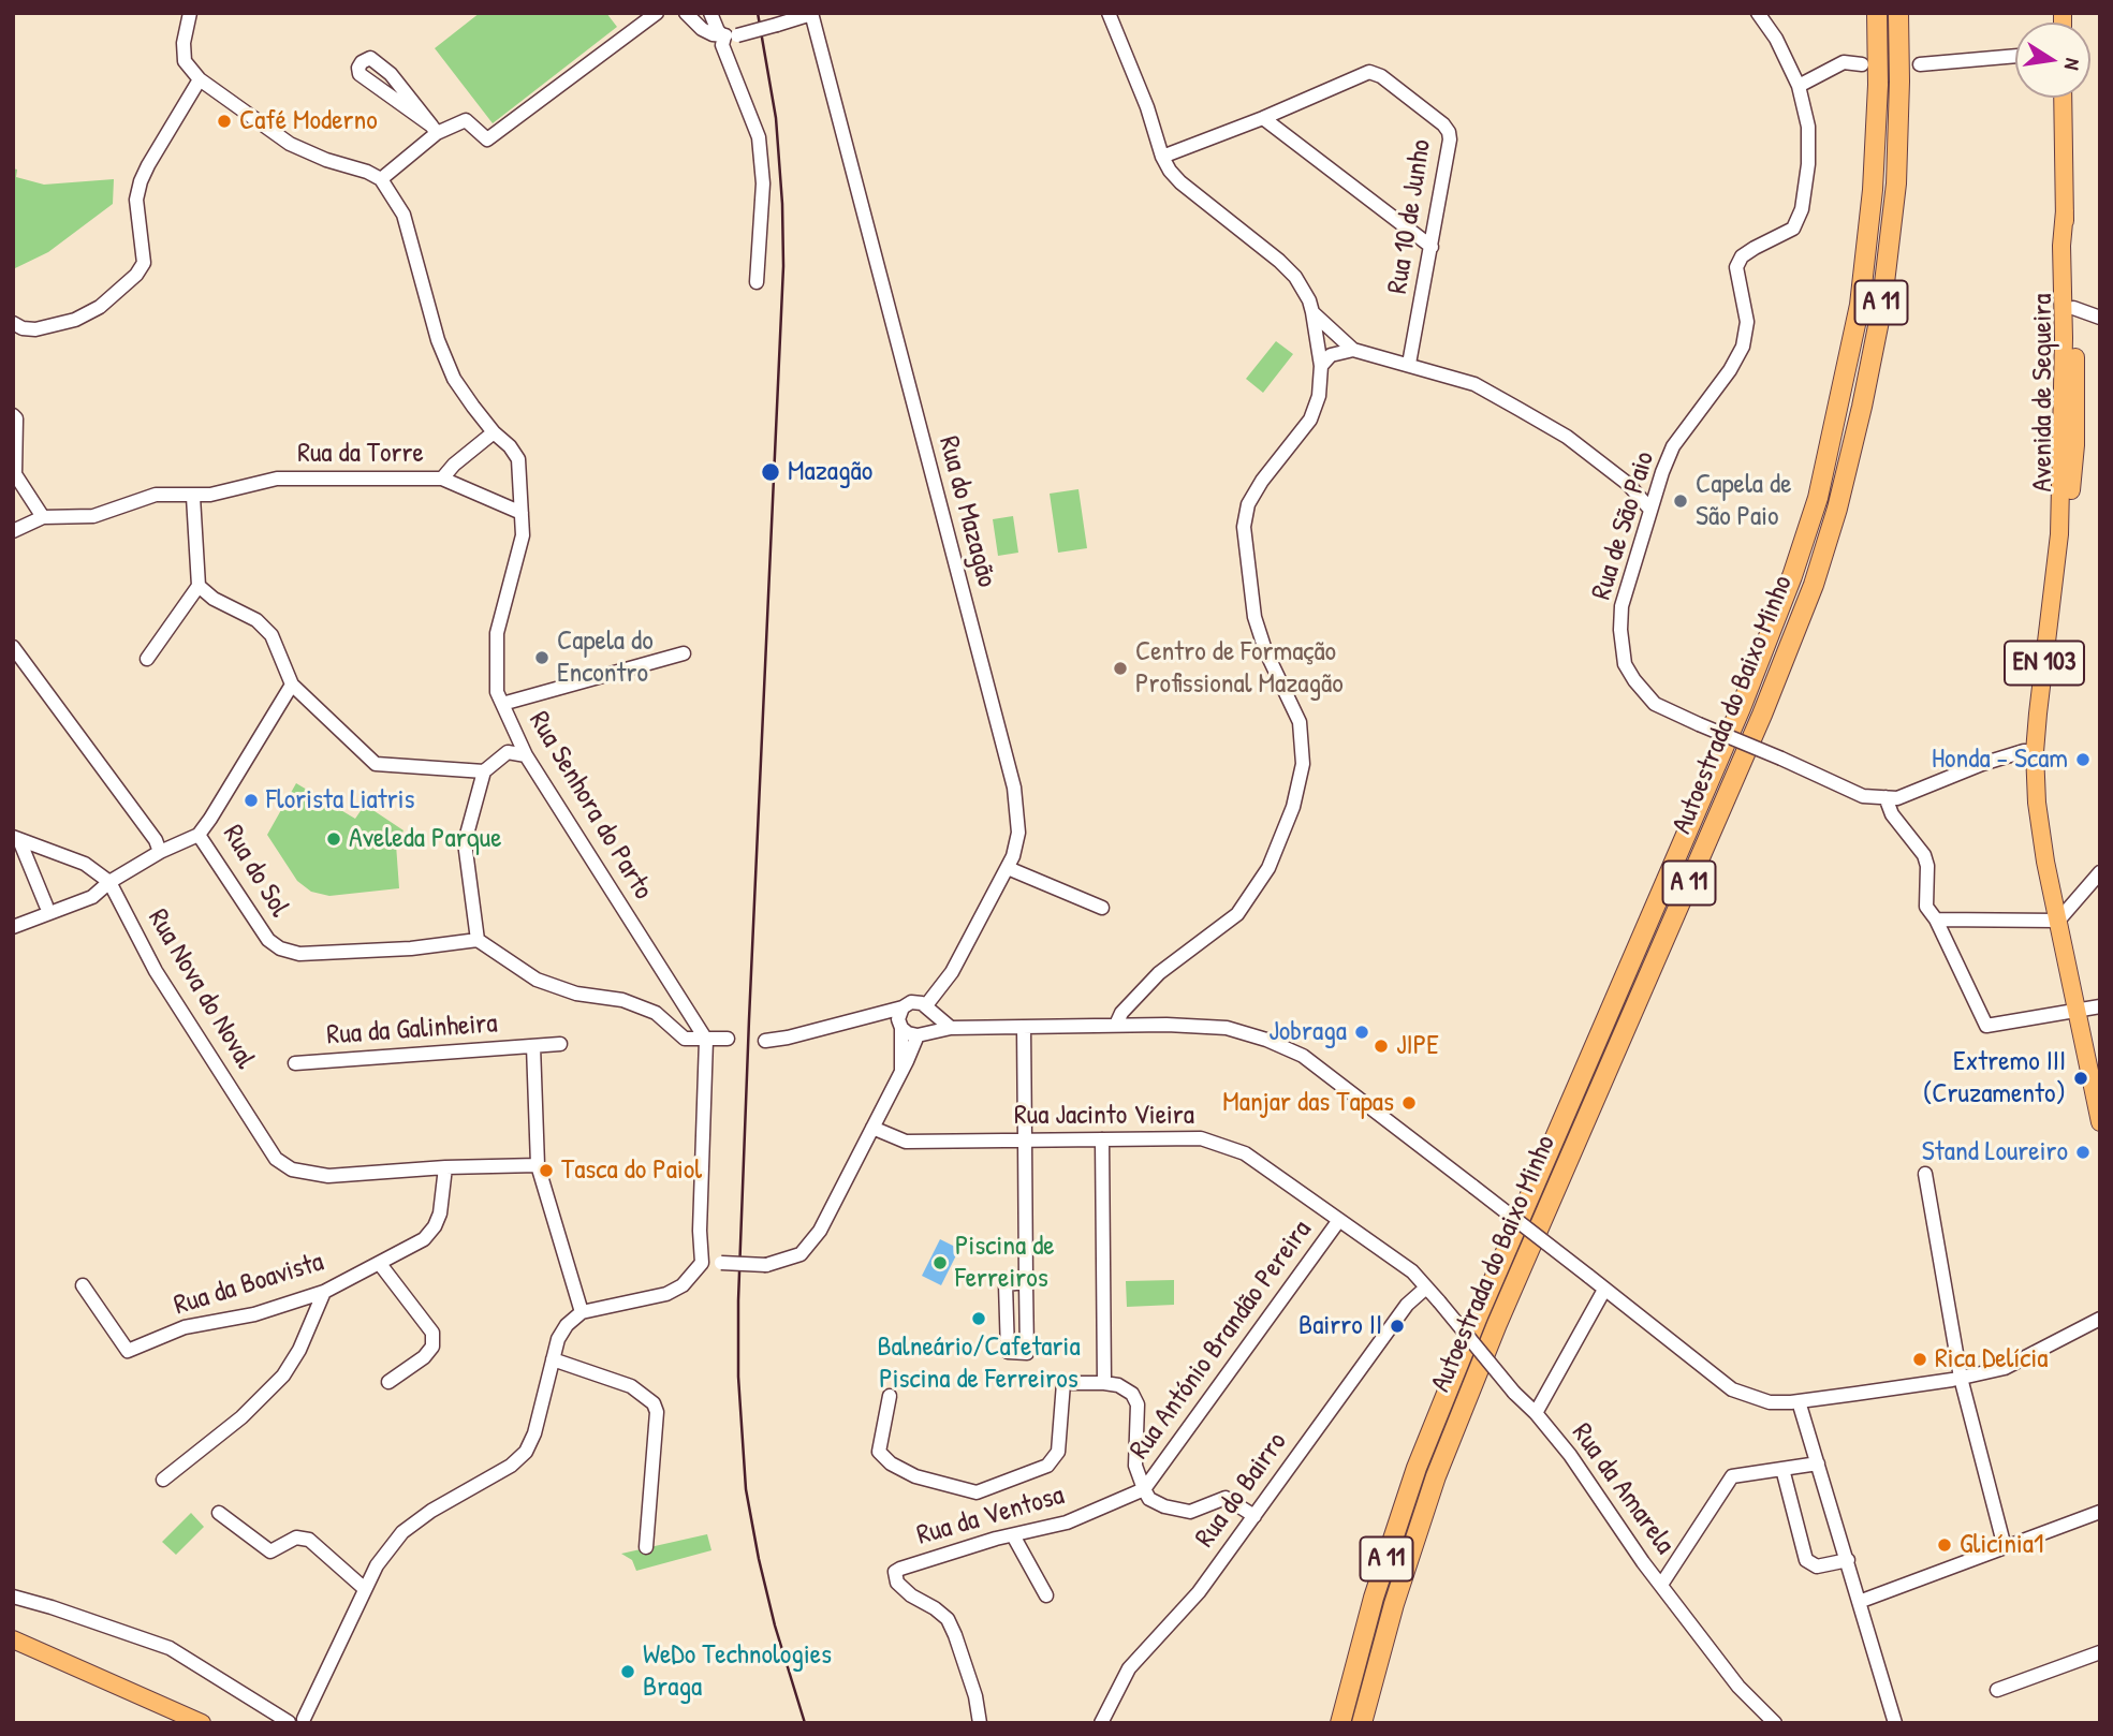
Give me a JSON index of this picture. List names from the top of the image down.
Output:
{
  "streets": {
    "highway": ["A 11", "Autoestrada do Baixo Minho"],
    "main road": ["Avenida de Sequeira", "EN 103"],
    "street": [
      "Rua 10 de Junho",
      "Rua da Torre",
      "Rua do Mazagão",
      "Rua de São Paio",
      "Rua Senhora do Parto",
      "Rua do Sol",
      "Rua Nova do Noval",
      "Rua da Galinheira",
      "Rua Jacinto Vieira",
      "Rua da Boavista",
      "Rua António Brandão Pereira",
      "Rua da Amarela",
      "Rua do Bairro",
      "Rua da Ventosa"
    ]
  },
  "crossings": [
    ["Avenida de Sequeira", "Rua de São Paio"],
    ["Avenida de Sequeira", "EN 103"],
    ["Rua da Torre", "Rua Senhora do Parto"],
    ["Rua Nova do Noval", "Rua da Galinheira"],
    ["Rua Nova do Noval", "Rua da Boavista"],
    ["Rua Jacinto Vieira", "Rua António Brandão Pereira"],
    ["Rua Jacinto Vieira", "Rua da Amarela"],
    ["Rua Jacinto Vieira", "Rua do Bairro"],
    ["Rua António Brandão Pereira", "Rua da Ventosa"],
    ["Rua da Amarela", "Rua do Bairro"]
  ],
  "places": [
    "Café Moderno",
    "Mazagão",
    "Capela de São Paio",
    "Capela do Encontro",
    "Centro de Formação Profissional Mazagão",
    "Honda - Scam",
    "Florista Liatris",
    "Aveleda Parque",
    "Jobraga",
    "JIPE",
    "Extremo III (Cruzamento)",
    "Manjar das Tapas",
    "Stand Loureiro",
    "Tasca do Paiol",
    "Piscina de Ferreiros",
    "Balneário/Cafetaria Piscina de Ferreiros",
    "Bairro II",
    "Rica Delícia",
    "Glicínia1",
    "WeDo Technologies Braga"
  ],
  "north": "right"
}
